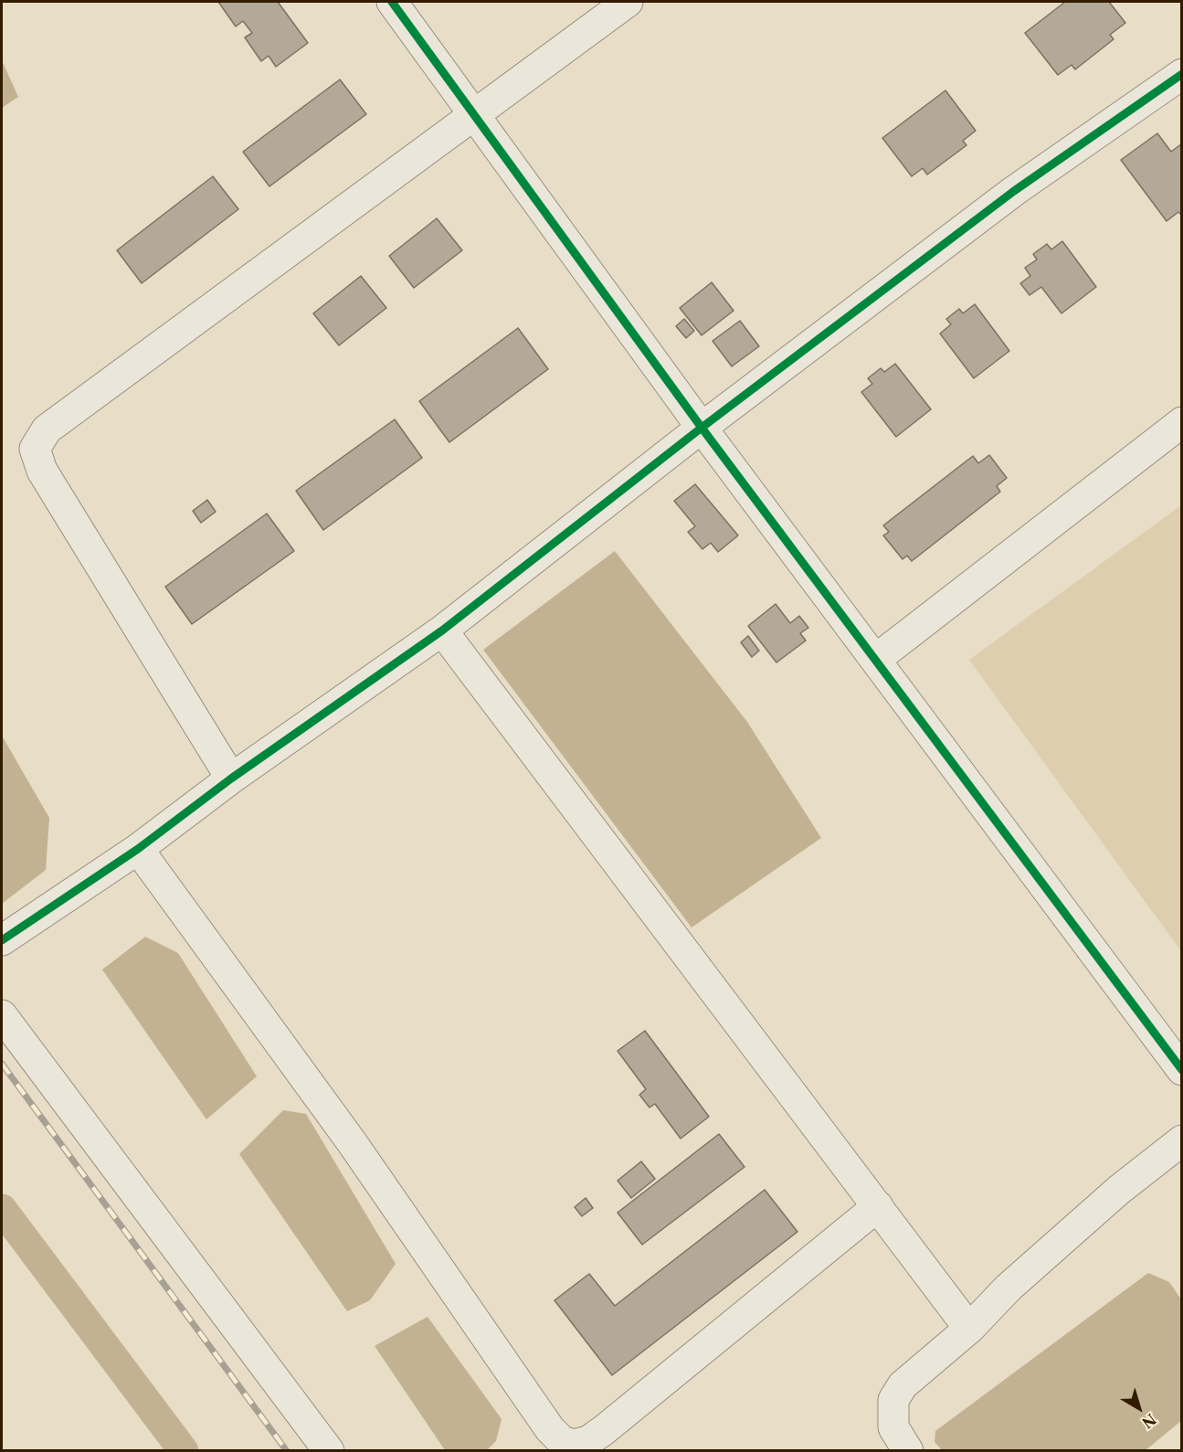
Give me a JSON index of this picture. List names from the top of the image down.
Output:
{
  "north": "bottom right"
}
